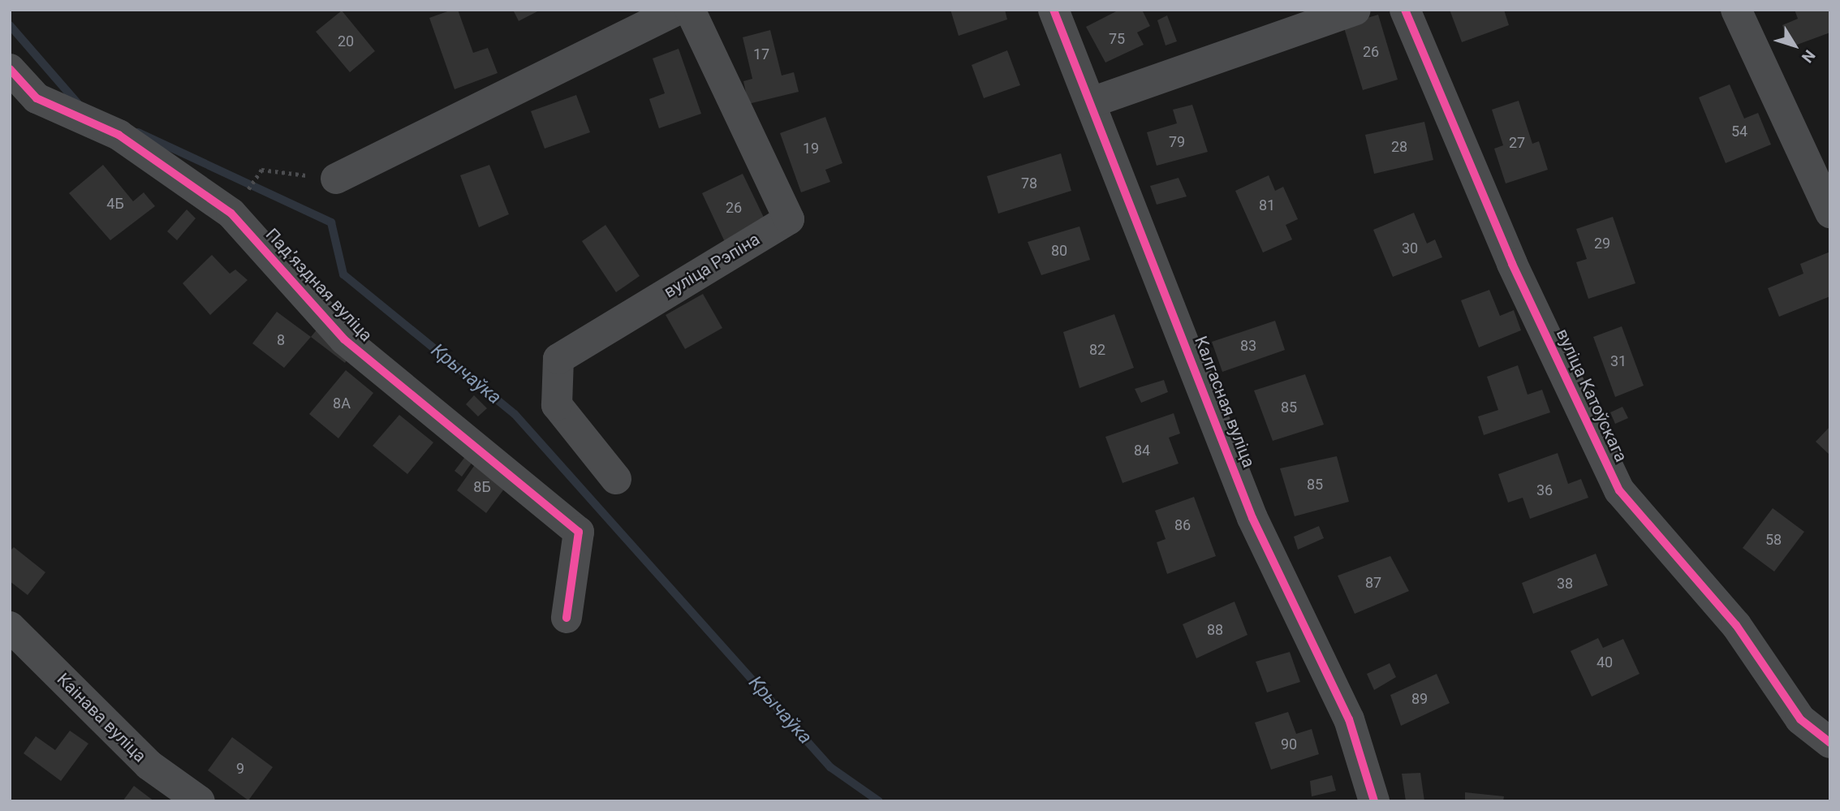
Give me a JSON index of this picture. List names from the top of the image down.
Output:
{
  "streets": {
    "street": [
      "вуліца Рэпіна",
      "Падʼяздная вуліца",
      "вуліца Катоўскага",
      "Калгасная вуліца",
      "Каінава вуліца"
    ]
  },
  "water": ["Крычаўка"],
  "house_numbers": [
    "75",
    "20",
    "26",
    "17",
    "54",
    "79",
    "27",
    "28",
    "19",
    "78",
    "4Б",
    "81",
    "26",
    "29",
    "30",
    "80",
    "8",
    "83",
    "82",
    "31",
    "8А",
    "85",
    "84",
    "85",
    "8Б",
    "36",
    "86",
    "58",
    "87",
    "38",
    "88",
    "40",
    "89",
    "90",
    "9"
  ],
  "north": "bottom right"
}
